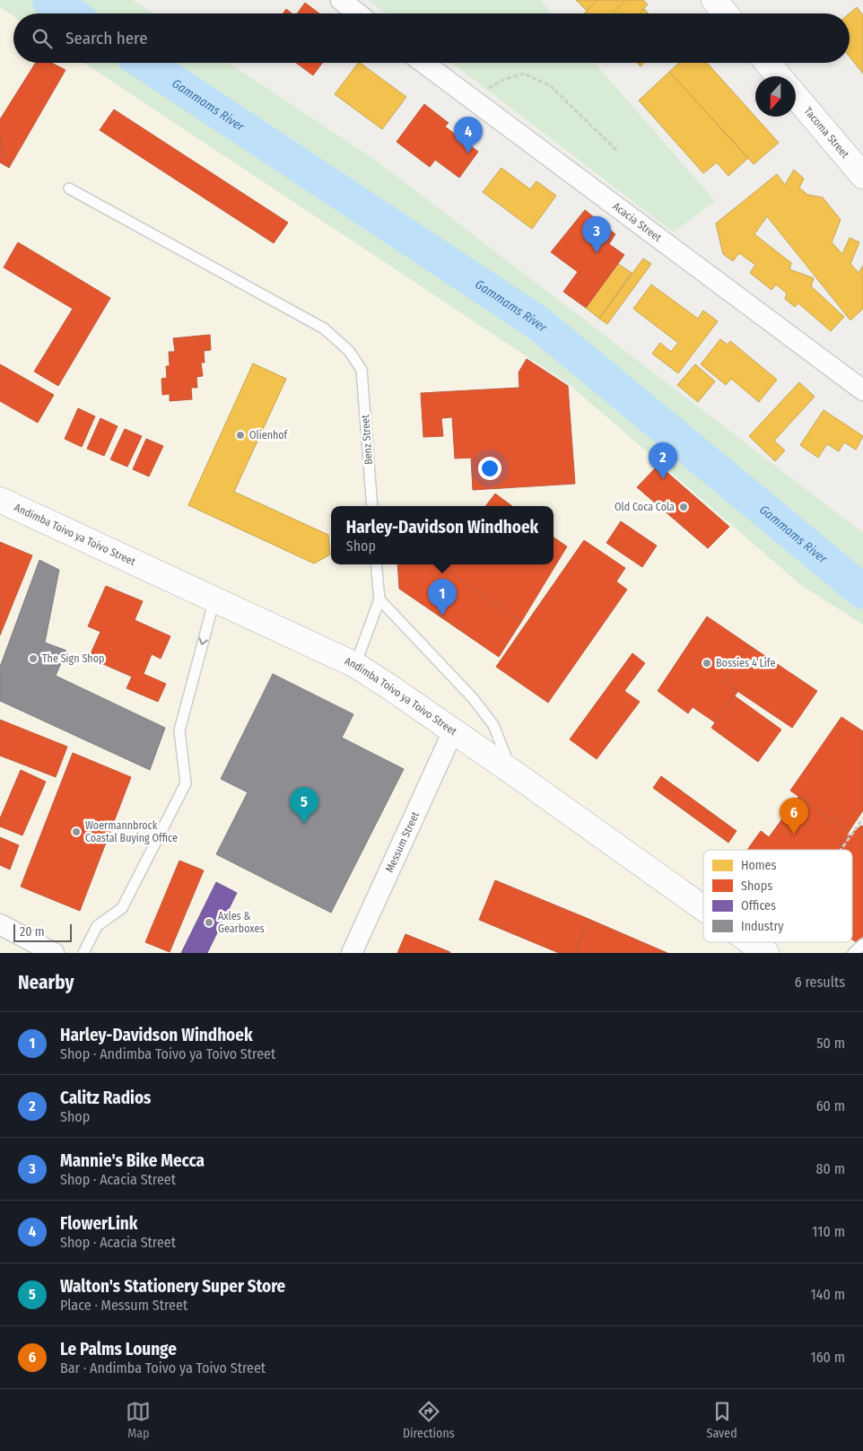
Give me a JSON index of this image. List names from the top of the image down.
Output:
{
  "streets": {
    "street": [
      "Tacoma Street",
      "Acacia Street",
      "Andimba Toivo ya Toivo Street",
      "Messum Street"
    ],
    "lane": ["Benz Street"]
  },
  "crossings": [
    ["Andimba Toivo ya Toivo Street", "Messum Street"]
  ],
  "water": ["Gammams River"],
  "places": [
    "Olienhof",
    "Old Coca Cola",
    "The Sign Shop",
    "Bossies 4 Life",
    "Woermannbrock Coastal Buying Office",
    "Axles & Gearboxes"
  ],
  "legend": [
    "Homes",
    "Shops",
    "Offices",
    "Industry"
  ],
  "scale_bar": "20 m",
  "north": "bottom",
  "page": {
    "search": "Search here",
    "pins": [
      "4",
      "3",
      "2",
      "1",
      "5",
      "6"
    ],
    "popup": ["Harley-Davidson Windhoek", "Shop"],
    "scale": "20 m",
    "heading": ["Nearby", "6 results"],
    "list": [
      {
        "mark": "1",
        "name": "Harley-Davidson Windhoek",
        "note": "Shop · Andimba Toivo ya Toivo Street",
        "value": "50 m"
      },
      {
        "mark": "2",
        "name": "Calitz Radios",
        "note": "Shop",
        "value": "60 m"
      },
      {
        "mark": "3",
        "name": "Mannie's Bike Mecca",
        "note": "Shop · Acacia Street",
        "value": "80 m"
      },
      {
        "mark": "4",
        "name": "FlowerLink",
        "note": "Shop · Acacia Street",
        "value": "110 m"
      },
      {
        "mark": "5",
        "name": "Walton's Stationery Super Store",
        "note": "Place · Messum Street",
        "value": "140 m"
      },
      {
        "mark": "6",
        "name": "Le Palms Lounge",
        "note": "Bar · Andimba Toivo ya Toivo Street",
        "value": "160 m"
      }
    ],
    "nav": ["Map", "Directions", "Saved"]
  }
}
